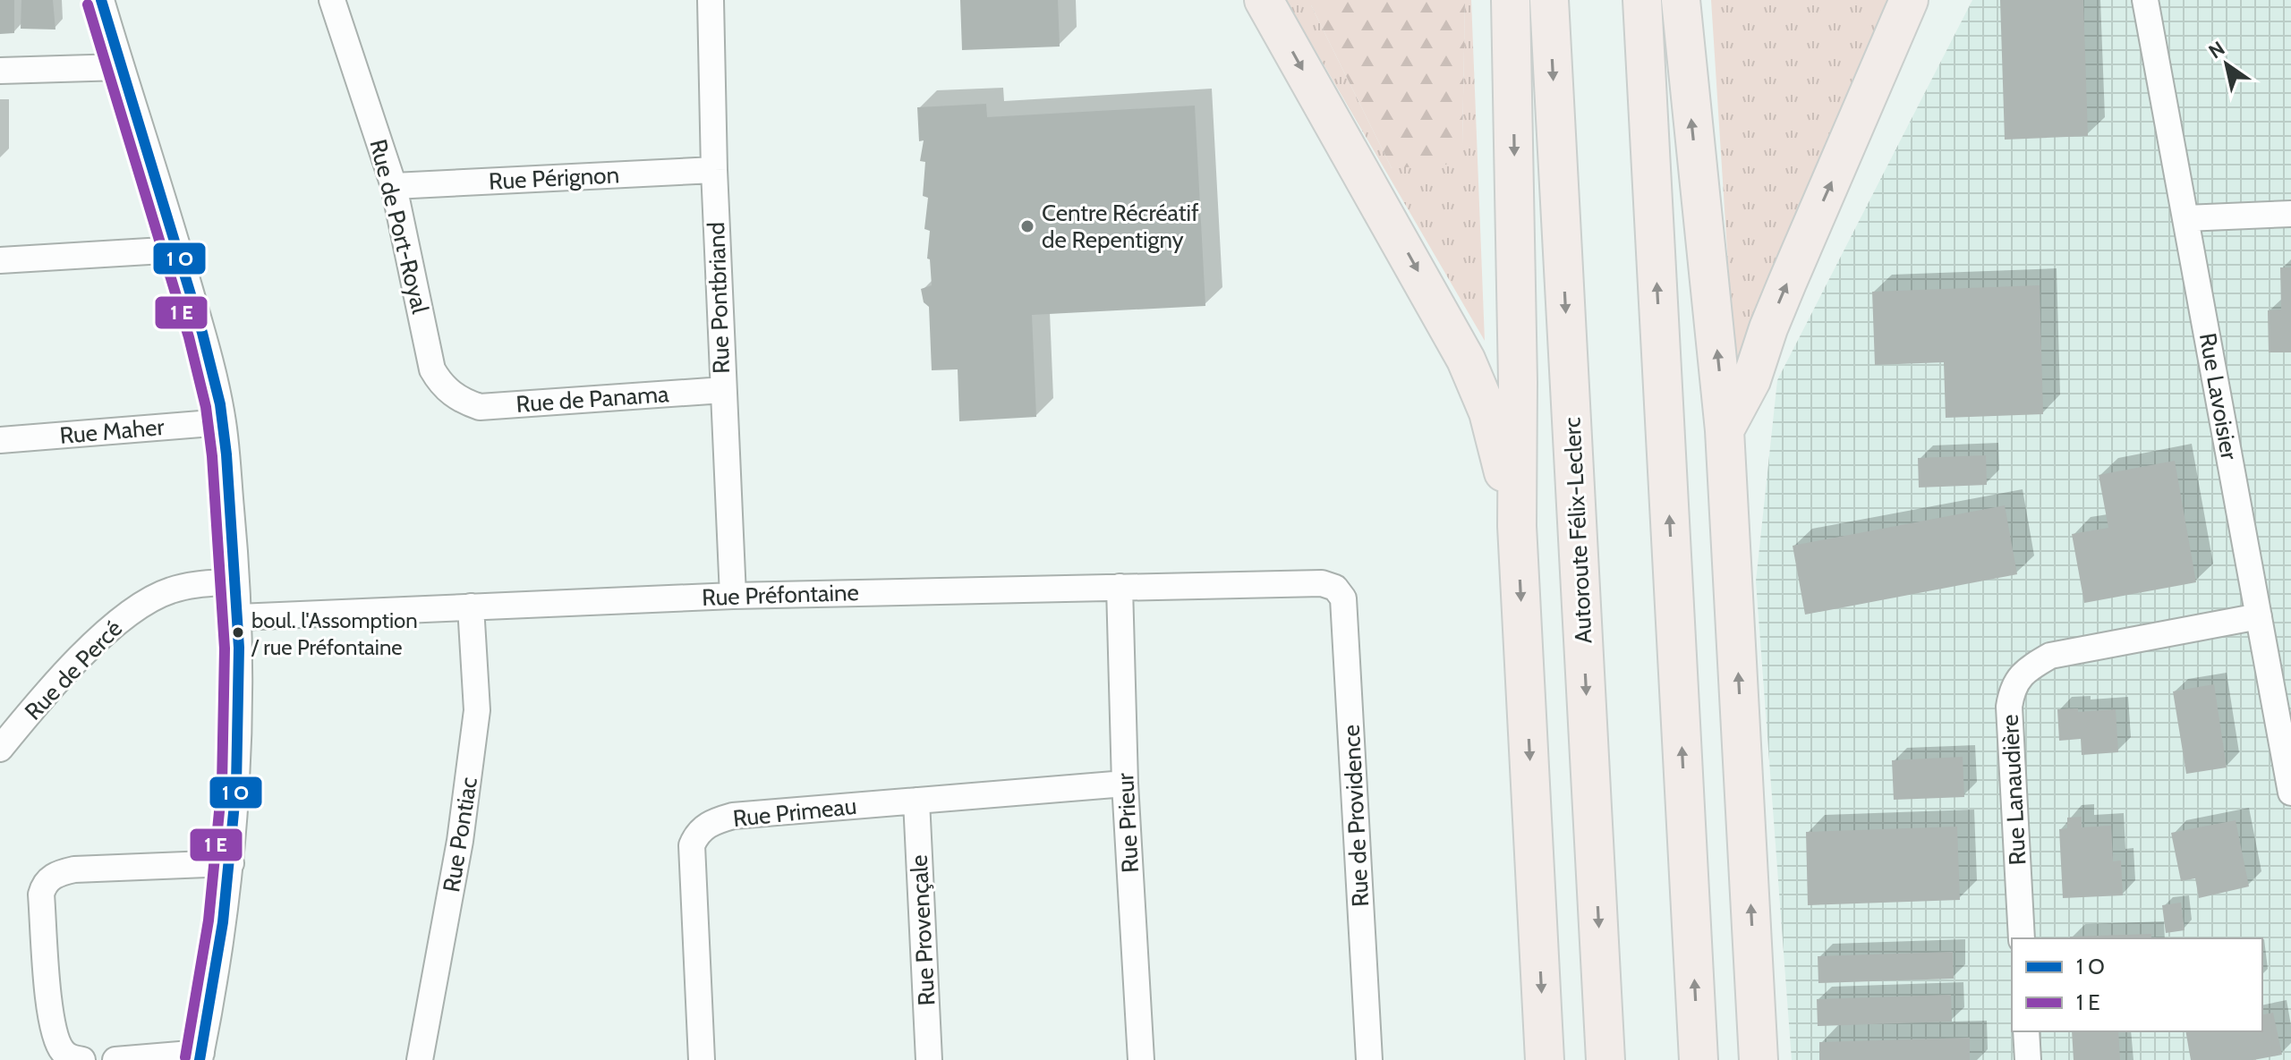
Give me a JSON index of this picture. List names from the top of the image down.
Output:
{
  "streets": {
    "highway": ["Autoroute Félix-Leclerc"],
    "street": [
      "Rue Pérignon",
      "Rue de Port-Royal",
      "Rue Pontbriand",
      "Rue Lavoisier",
      "Rue de Panama",
      "Rue Maher",
      "Rue Préfontaine",
      "Rue de Percé",
      "Rue Lanaudière",
      "Rue Primeau",
      "Rue de Providence",
      "Rue Prieur",
      "Rue Pontiac",
      "Rue Provençale"
    ]
  },
  "crossings": [
    ["Rue Pérignon", "Rue de Port-Royal"],
    ["Rue Pérignon", "Rue Pontbriand"],
    ["Rue de Port-Royal", "Rue de Panama"],
    ["Rue Pontbriand", "Rue de Panama"],
    ["Rue Pontbriand", "Rue Préfontaine"],
    ["Rue Lavoisier", "Rue Lanaudière"],
    ["Rue Préfontaine", "Rue de Providence"],
    ["Rue Préfontaine", "Rue Prieur"],
    ["Rue Préfontaine", "Rue Pontiac"],
    ["Rue Primeau", "Rue Prieur"],
    ["Rue Primeau", "Rue Provençale"]
  ],
  "places": ["Centre Récréatif de Repentigny", "boul. l'Assomption / rue Préfontaine"],
  "legend": ["1 O", "1 E"],
  "north": "top left"
}
